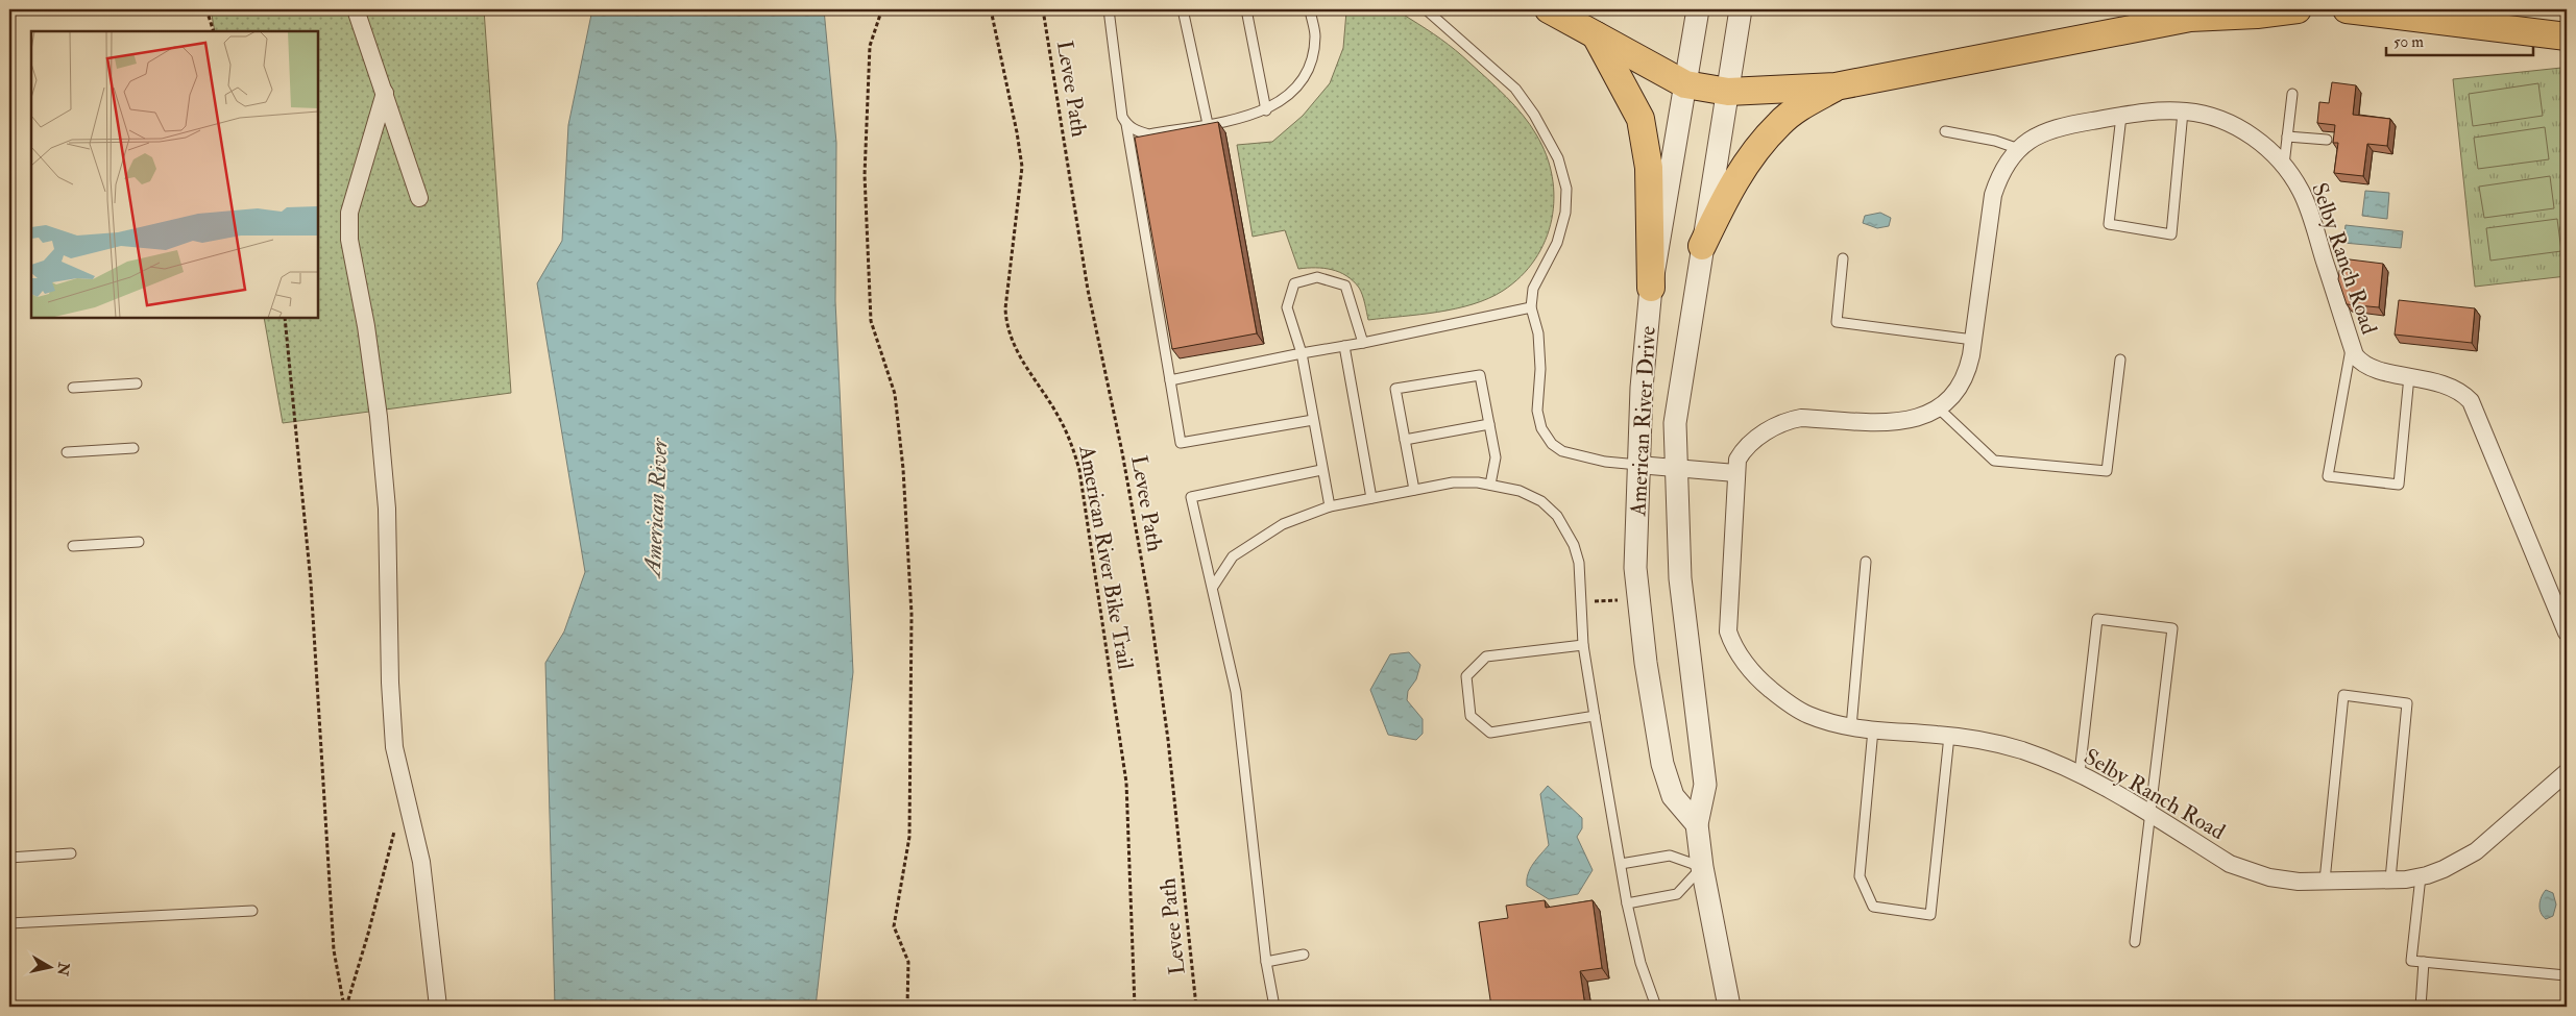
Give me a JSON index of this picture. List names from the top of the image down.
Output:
{
  "streets": {
    "street": ["Selby Ranch Road", "American River Drive"],
    "path": ["Levee Path", "American River Bike Trail"]
  },
  "water": ["American River"],
  "scale_bar": "50 m",
  "north": "right"
}
